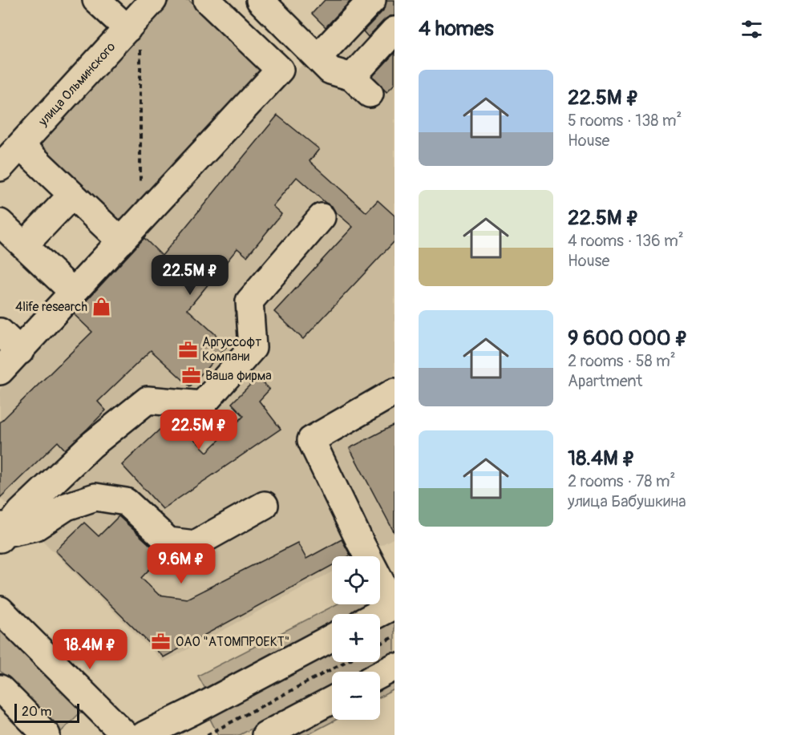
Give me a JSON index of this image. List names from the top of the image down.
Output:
{
  "streets": {
    "street": ["улица Ольминского"]
  },
  "places": {
    "shop": ["4life research"],
    "office": ["Аргуссофт Компани", "Ваша фирма", "ОАО \"АТОМПРОЕКТ\""]
  },
  "scale_bar": "20 m",
  "page": {
    "heading": "4 homes",
    "list": [
      {
        "name": "22.5M ₽",
        "note": "5 rooms · 138 m² · House"
      },
      {
        "name": "22.5M ₽",
        "note": "4 rooms · 136 m² · House"
      },
      {
        "name": "9 600 000 ₽",
        "note": "2 rooms · 58 m² · Apartment"
      },
      {
        "name": "18.4M ₽",
        "note": "2 rooms · 78 m² · улица Бабушкина"
      }
    ],
    "price": [
      "22.5M ₽",
      "22.5M ₽",
      "9.6M ₽",
      "18.4M ₽"
    ],
    "map_buttons": ["+", "−"],
    "scale": "20 m"
  }
}
